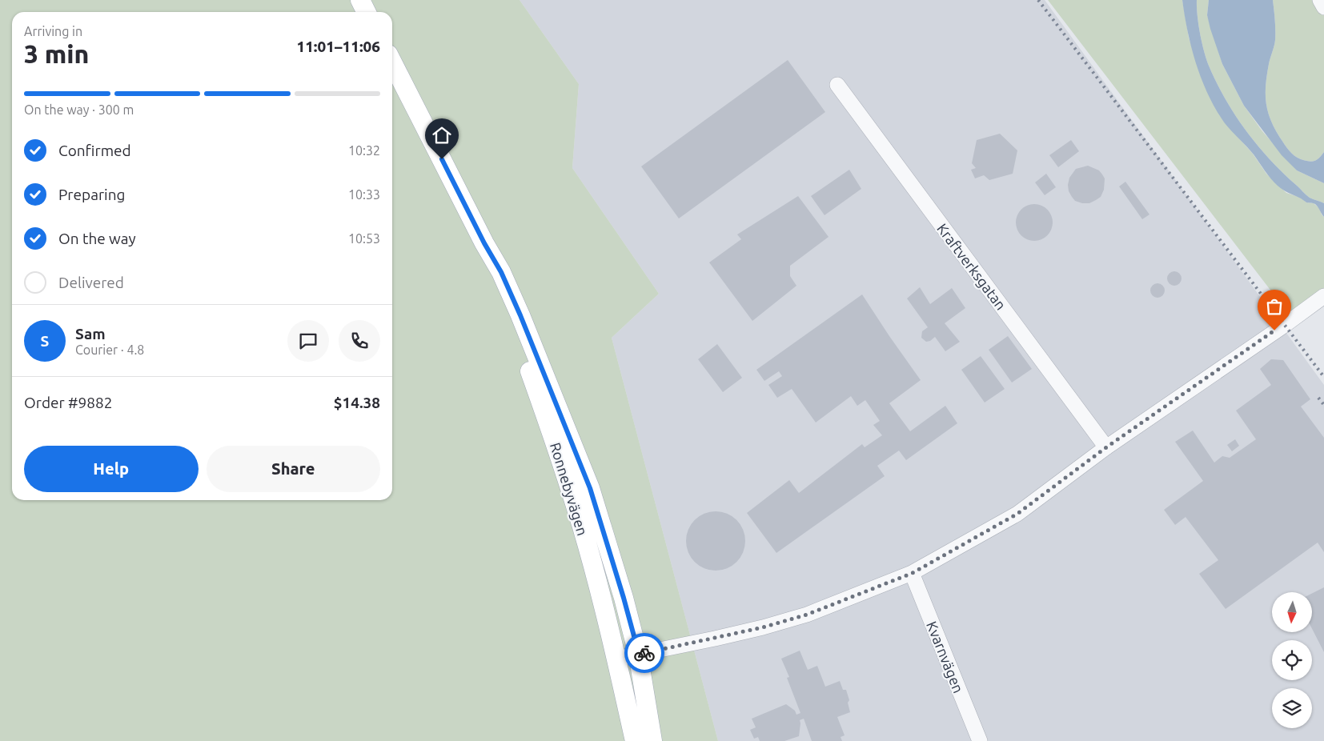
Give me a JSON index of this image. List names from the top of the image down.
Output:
{
  "streets": {
    "main road": ["Ronnebyvägen"],
    "street": ["Kraftverksgatan", "Kvarnvägen"]
  },
  "north": "bottom",
  "page": {
    "heading": ["3 min", "Arriving in", "11:01–11:06"],
    "panel": [
      "Sam",
      "Courier · 4.8",
      "Order #9882",
      "$14.38"
    ],
    "bar": "On the way · 300 m",
    "list": [
      ["Confirmed", "10:32"],
      ["Preparing", "10:33"],
      ["On the way", "10:53"],
      "Delivered"
    ],
    "round": "S",
    "buttons": ["Help", "Share"]
  }
}
